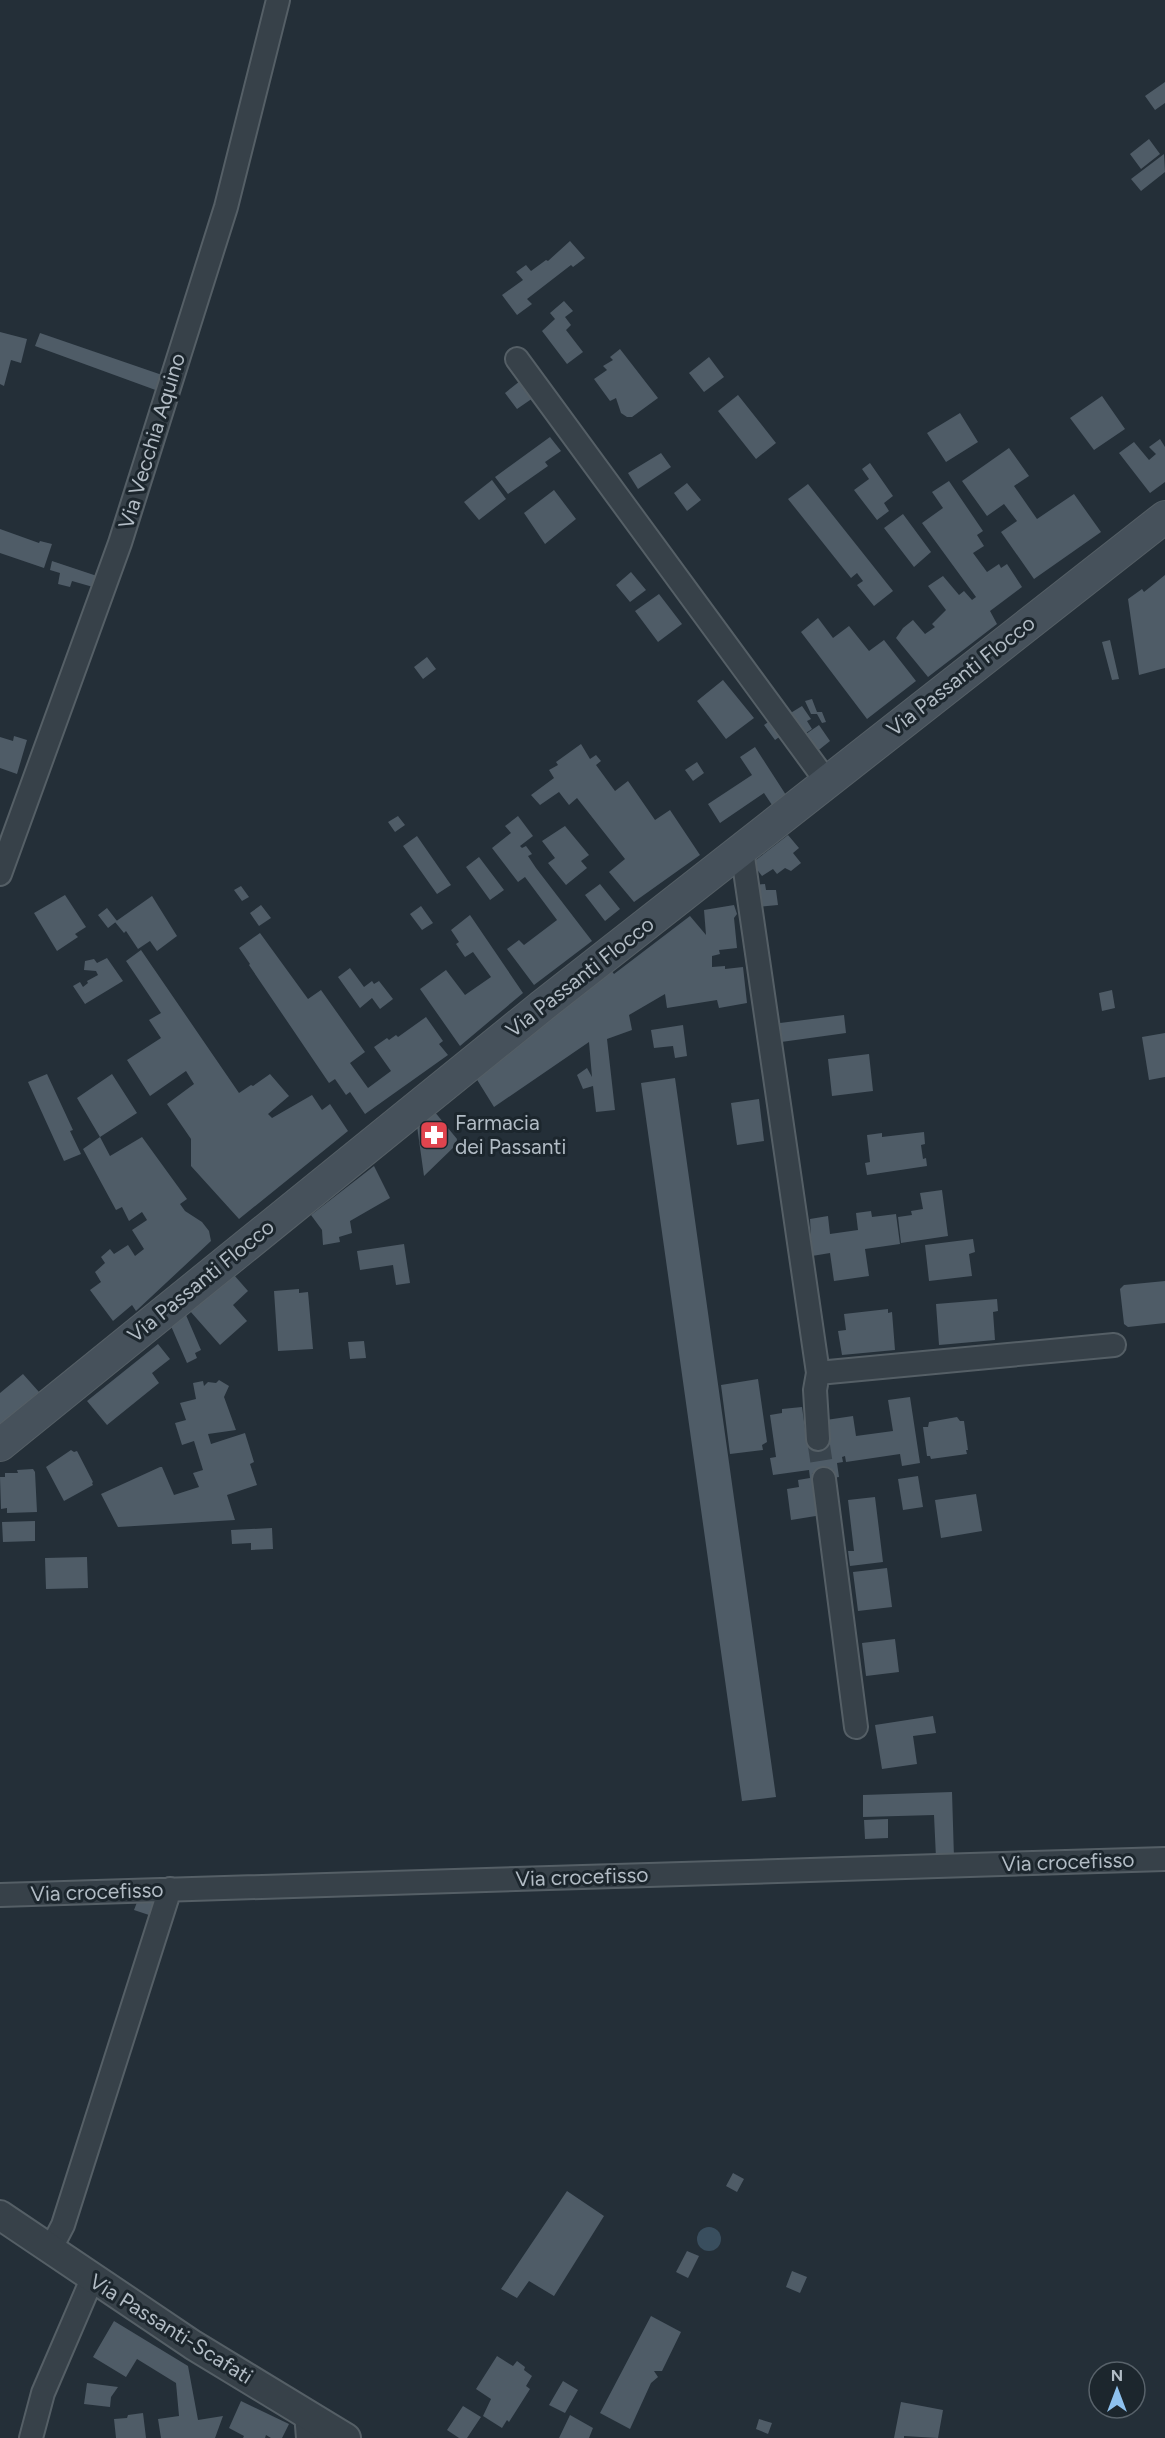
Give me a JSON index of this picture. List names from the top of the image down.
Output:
{
  "streets": {
    "main road": ["Via Passanti Flocco"],
    "street": ["Via Vecchia Aquino", "Via crocefisso", "Via Passanti-Scafati"]
  },
  "places": {
    "pharmacy": ["Farmacia dei Passanti"]
  },
  "north": "top"
}
